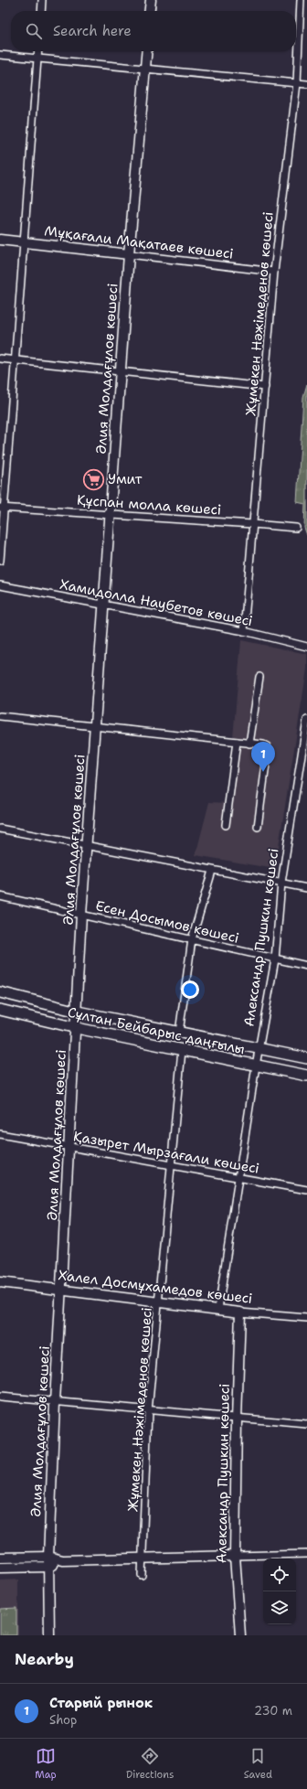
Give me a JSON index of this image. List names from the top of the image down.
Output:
{
  "streets": {
    "main road": [
      "Мұқағали Мақатаев көшесі",
      "Әлия Молдағұлов көшесі",
      "Александр Пушкин көшесі",
      "Сұлтан Бейбарыс даңғылы",
      "Халел Досмұхамедов көшесі"
    ],
    "street": [
      "Жұмекен Нәжімеденов көшесі",
      "Құспан молла көшесі",
      "Хамидолла Наубетов көшесі",
      "Есен Досымов көшесі",
      "Қазырет Мырзағали көшесі"
    ]
  },
  "crossings": [
    ["Мұқағали Мақатаев көшесі", "Жұмекен Нәжімеденов көшесі"],
    ["Мұқағали Мақатаев көшесі", "Әлия Молдағұлов көшесі"],
    ["Жұмекен Нәжімеденов көшесі", "Құспан молла көшесі"],
    ["Жұмекен Нәжімеденов көшесі", "Хамидолла Наубетов көшесі"],
    ["Жұмекен Нәжімеденов көшесі", "Сұлтан Бейбарыс даңғылы"],
    ["Жұмекен Нәжімеденов көшесі", "Қазырет Мырзағали көшесі"],
    ["Жұмекен Нәжімеденов көшесі", "Халел Досмұхамедов көшесі"],
    ["Әлия Молдағұлов көшесі", "Құспан молла көшесі"],
    ["Әлия Молдағұлов көшесі", "Хамидолла Наубетов көшесі"],
    ["Әлия Молдағұлов көшесі", "Есен Досымов көшесі"],
    ["Әлия Молдағұлов көшесі", "Сұлтан Бейбарыс даңғылы"],
    ["Әлия Молдағұлов көшесі", "Қазырет Мырзағали көшесі"],
    ["Әлия Молдағұлов көшесі", "Халел Досмұхамедов көшесі"],
    ["Есен Досымов көшесі", "Александр Пушкин көшесі"],
    ["Александр Пушкин көшесі", "Сұлтан Бейбарыс даңғылы"],
    ["Александр Пушкин көшесі", "Қазырет Мырзағали көшесі"],
    ["Александр Пушкин көшесі", "Халел Досмұхамедов көшесі"]
  ],
  "places": {
    "supermarket": ["Умит"]
  },
  "page": {
    "search": "Search here",
    "pins": "1",
    "heading": "Nearby",
    "list": [
      {
        "mark": "1",
        "name": "Старый рынок",
        "note": "Shop",
        "value": "230 m"
      }
    ],
    "nav": ["Map", "Directions", "Saved"]
  }
}
